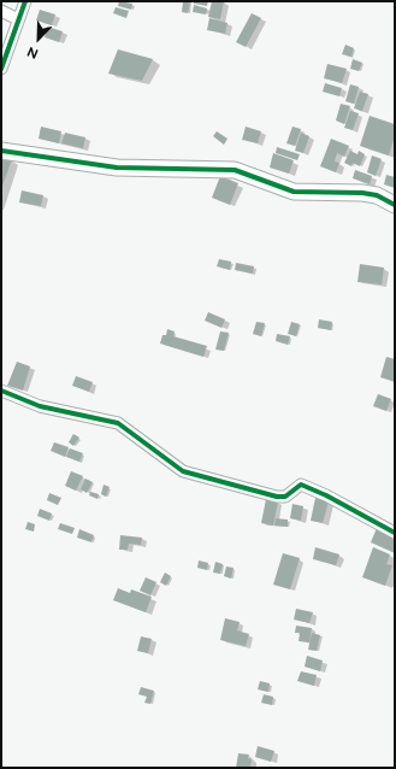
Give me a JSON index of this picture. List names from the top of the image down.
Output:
{
  "north": "bottom left"
}
